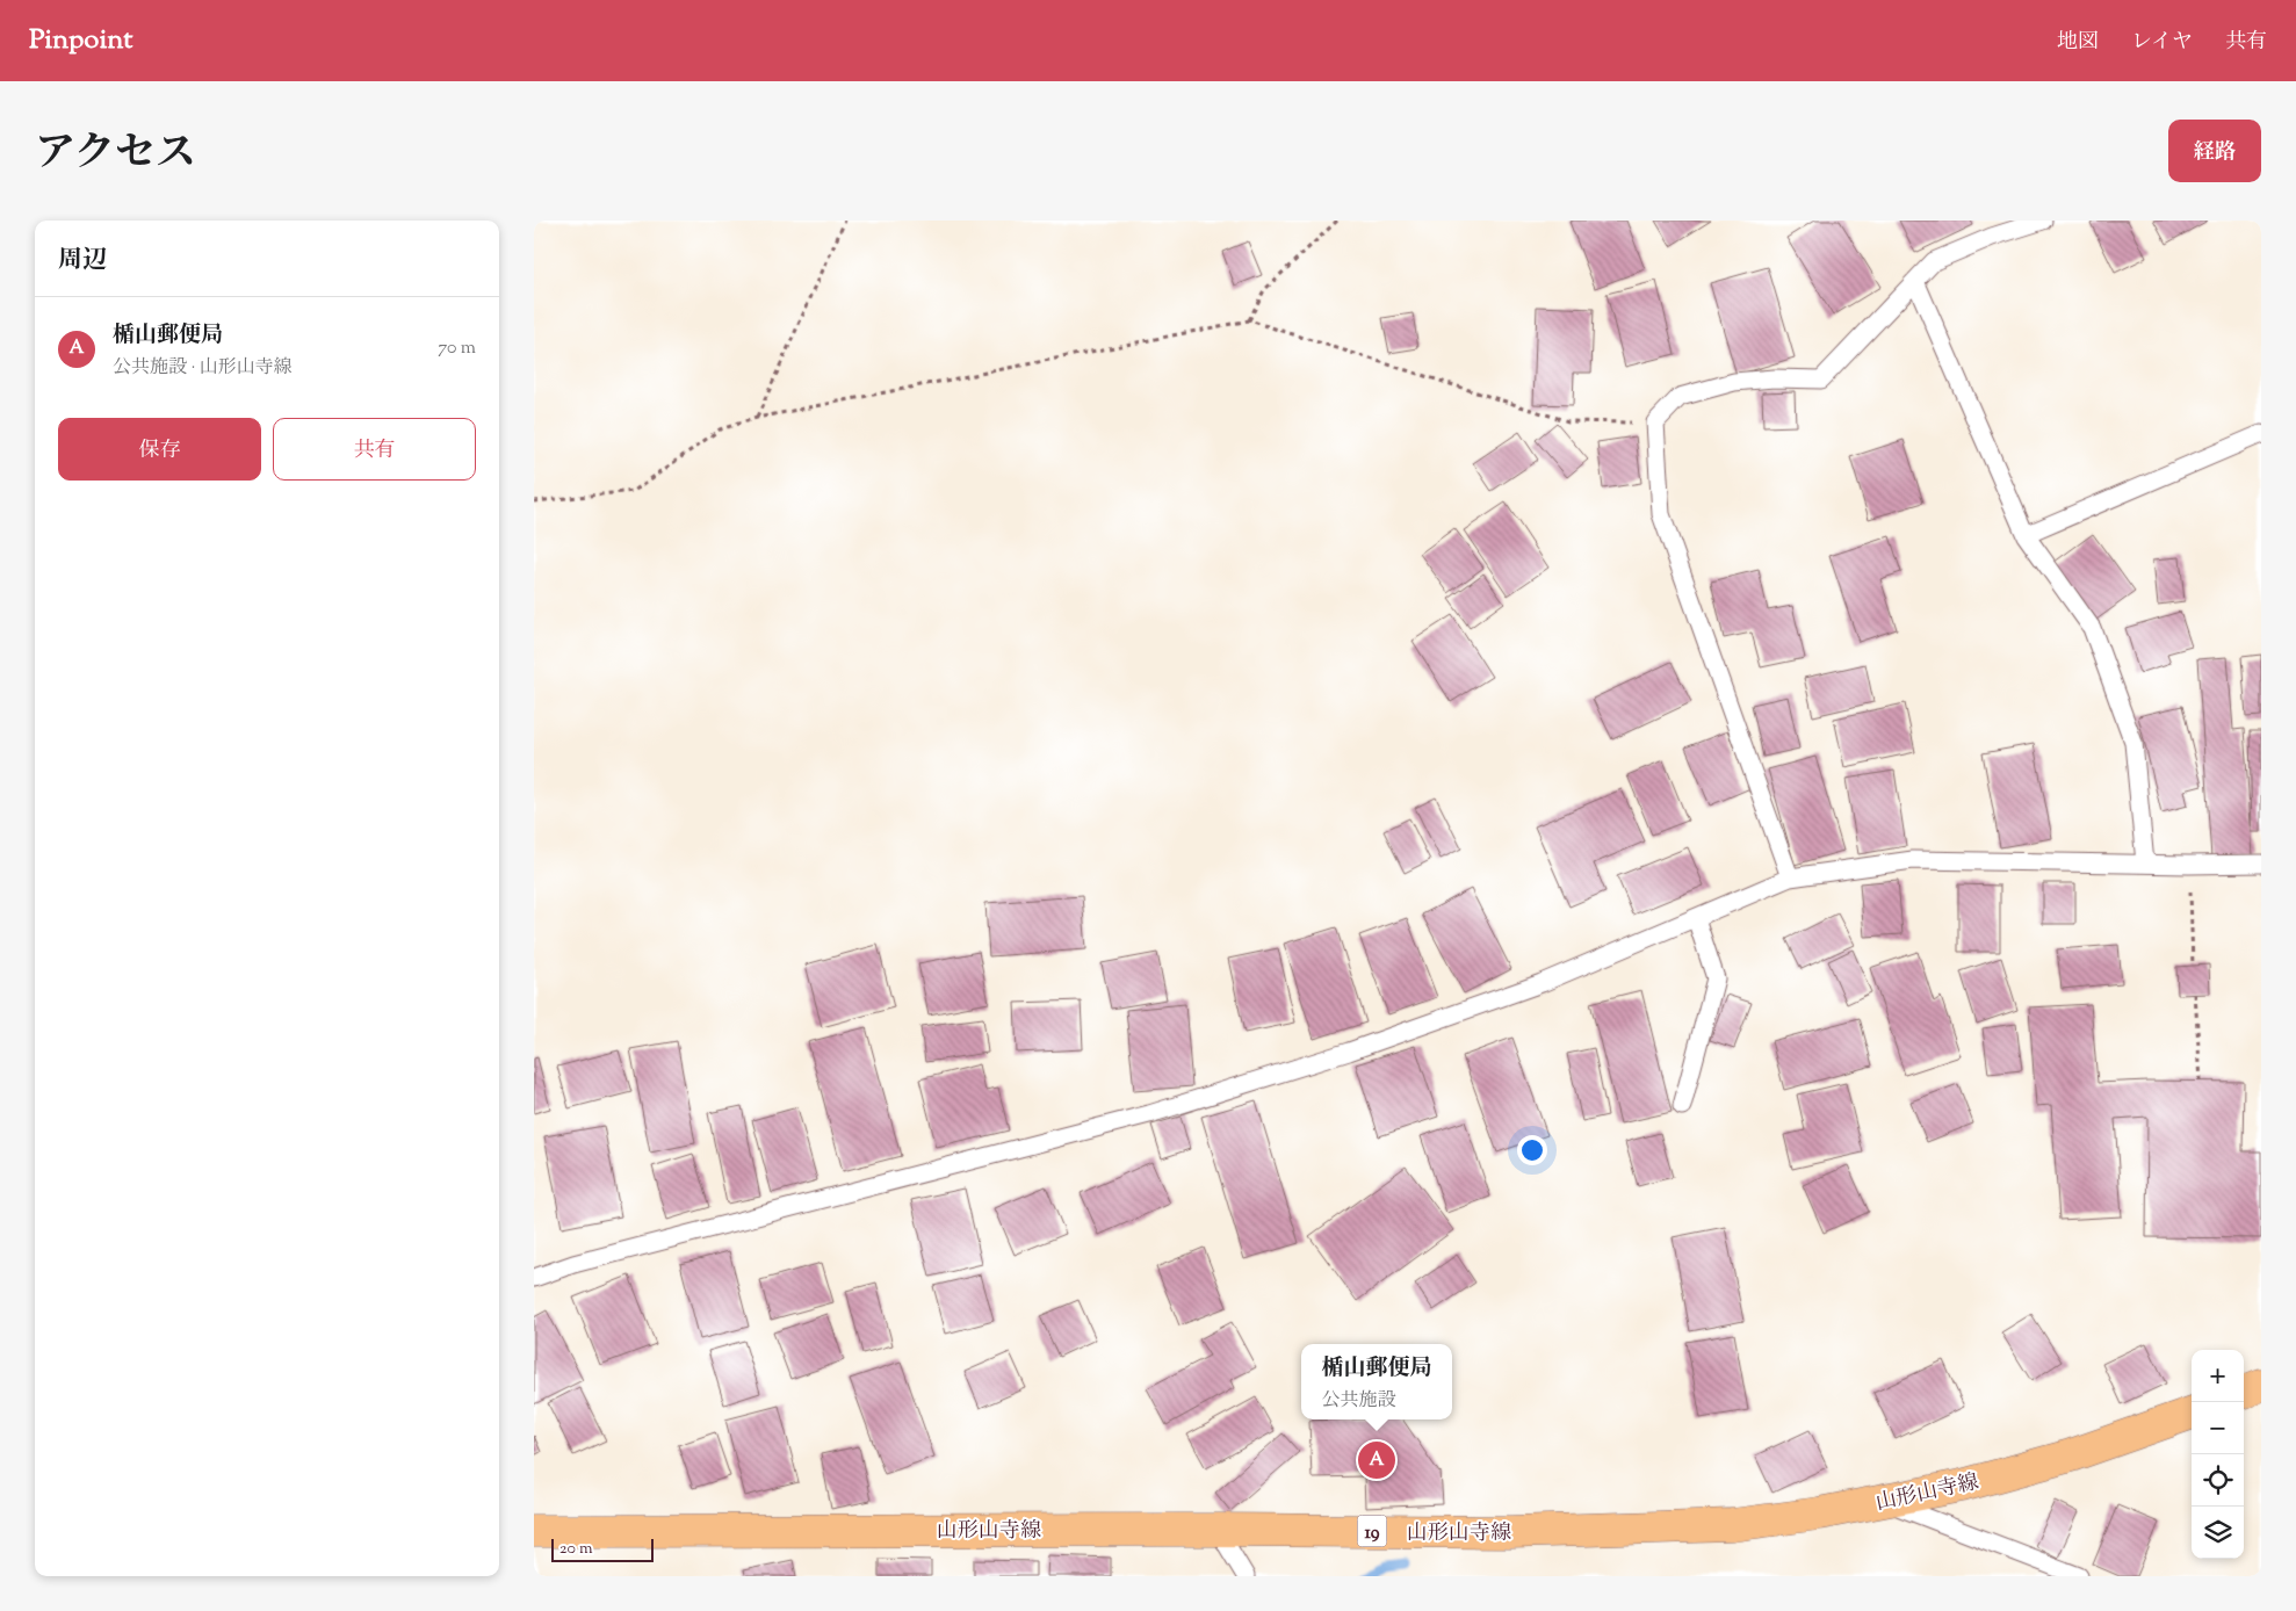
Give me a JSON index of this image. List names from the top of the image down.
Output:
{
  "streets": {
    "main road": ["山形山寺線", "19"]
  },
  "scale_bar": "20 m",
  "page": {
    "header": "Pinpoint",
    "nav": ["地図", "レイヤ", "共有"],
    "title": "アクセス",
    "buttons": [
      "経路",
      ["保存", "共有"]
    ],
    "heading": "周辺",
    "list": [
      {
        "mark": "A",
        "name": "楯山郵便局",
        "note": "公共施設 · 山形山寺線",
        "value": "70 m"
      }
    ],
    "popup": ["楯山郵便局", "公共施設"],
    "map_buttons": ["+", "−"],
    "pins": "A",
    "scale": "20 m"
  }
}
